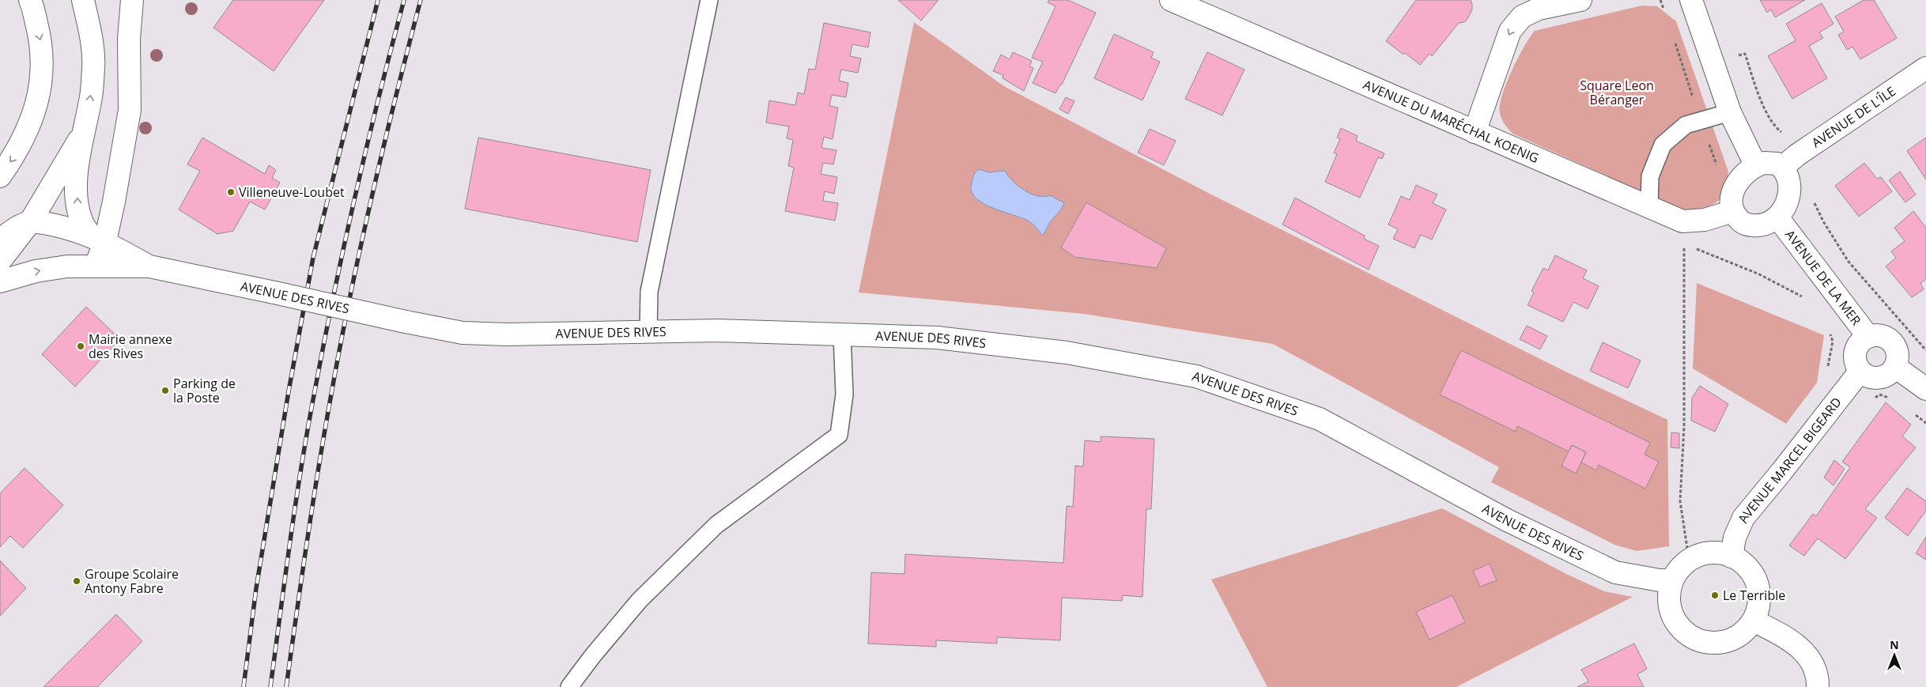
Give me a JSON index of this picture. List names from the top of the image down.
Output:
{
  "streets": {
    "main road": [
      "AVENUE DE L'ÎLE",
      "AVENUE DU MARÉCHAL KOENIG",
      "AVENUE DE LA MER",
      "AVENUE DES RIVES",
      "AVENUE MARCEL BIGEARD"
    ]
  },
  "crossings": [
    ["AVENUE DE L'ÎLE", "AVENUE DU MARÉCHAL KOENIG"],
    ["AVENUE DE L'ÎLE", "AVENUE DE LA MER"],
    ["AVENUE DU MARÉCHAL KOENIG", "AVENUE DE LA MER"],
    ["AVENUE DE LA MER", "AVENUE MARCEL BIGEARD"],
    ["AVENUE DES RIVES", "AVENUE MARCEL BIGEARD"]
  ],
  "parks": ["Square Leon Béranger"],
  "places": [
    "Villeneuve-Loubet",
    "Mairie annexe des Rives",
    "Parking de la Poste",
    "Groupe Scolaire Antony Fabre",
    "Le Terrible"
  ],
  "north": "top"
}
